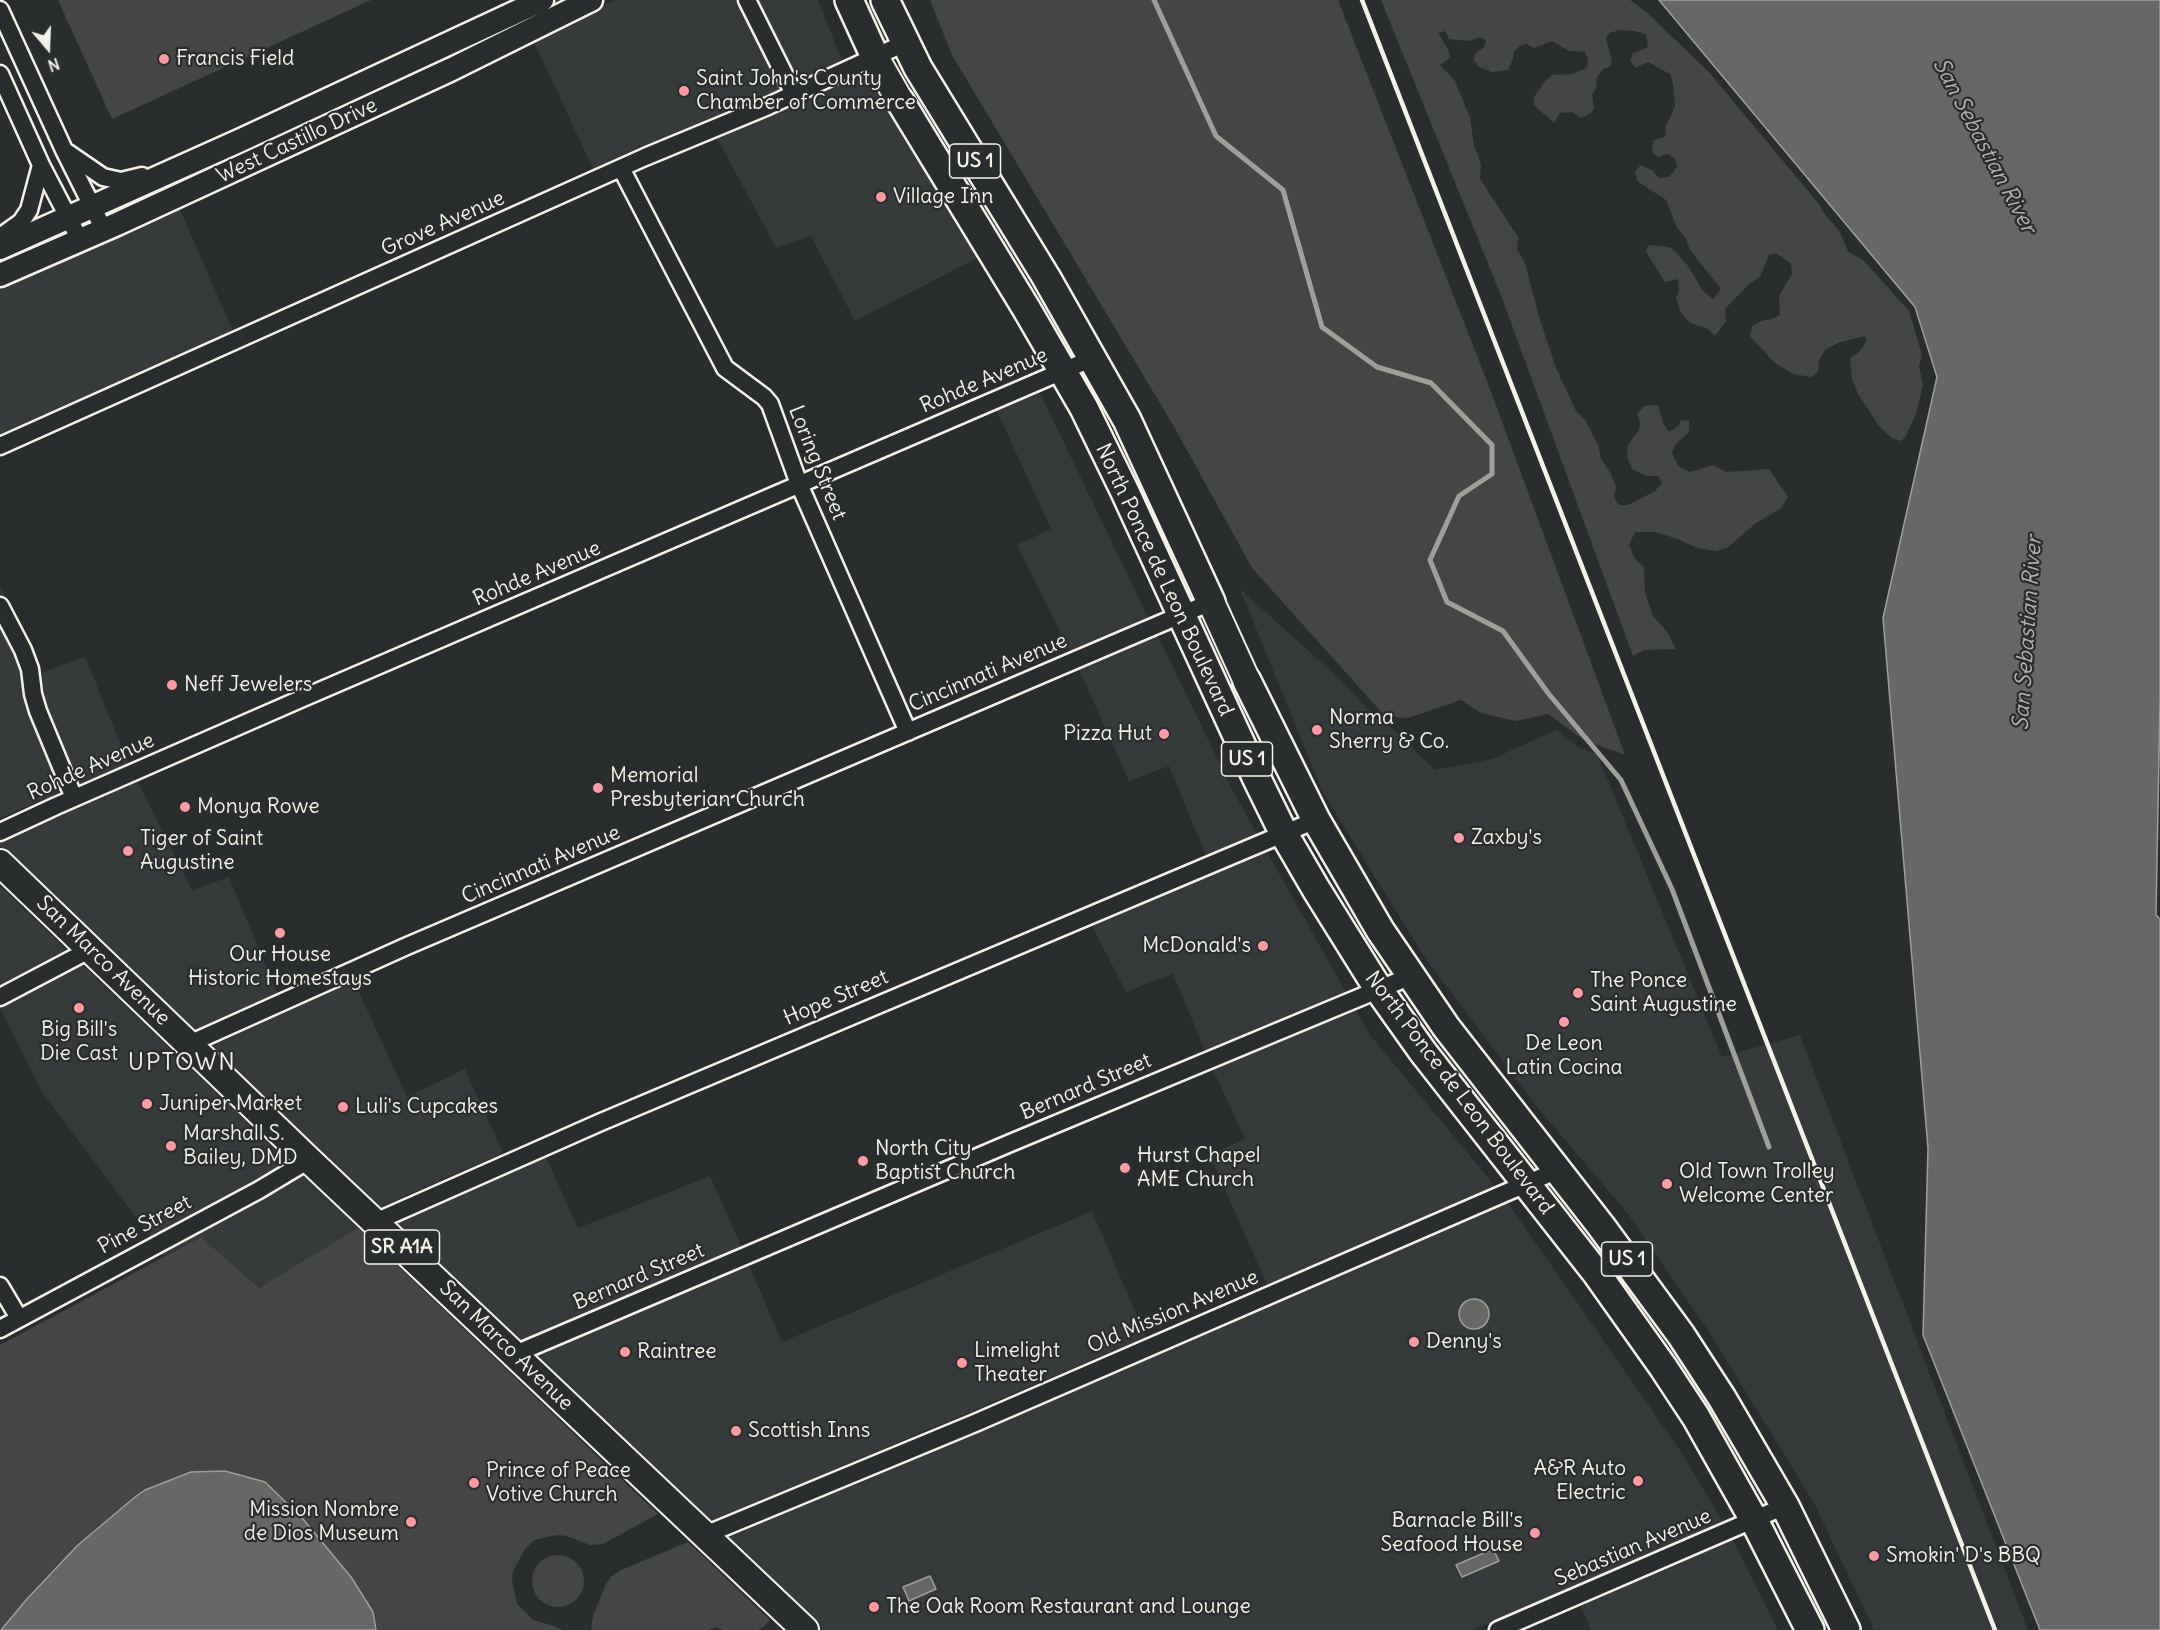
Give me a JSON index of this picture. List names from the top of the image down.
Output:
{
  "streets": {
    "highway": ["US 1", "North Ponce de Leon Boulevard"],
    "main road": ["West Castillo Drive", "San Marco Avenue", "SR A1A"],
    "street": [
      "Grove Avenue",
      "Rohde Avenue",
      "Loring Street",
      "Cincinnati Avenue",
      "Hope Street",
      "Bernard Street",
      "Pine Street",
      "Old Mission Avenue",
      "Sebastian Avenue"
    ]
  },
  "crossings": [
    ["Grove Avenue", "Loring Street"],
    ["Grove Avenue", "North Ponce de Leon Boulevard"],
    ["Rohde Avenue", "Loring Street"],
    ["Rohde Avenue", "North Ponce de Leon Boulevard"],
    ["Loring Street", "Cincinnati Avenue"],
    ["North Ponce de Leon Boulevard", "Cincinnati Avenue"],
    ["North Ponce de Leon Boulevard", "Hope Street"],
    ["North Ponce de Leon Boulevard", "Bernard Street"],
    ["North Ponce de Leon Boulevard", "Old Mission Avenue"],
    ["North Ponce de Leon Boulevard", "Sebastian Avenue"],
    ["Cincinnati Avenue", "San Marco Avenue"],
    ["San Marco Avenue", "Hope Street"],
    ["San Marco Avenue", "Bernard Street"],
    ["San Marco Avenue", "Pine Street"],
    ["San Marco Avenue", "Old Mission Avenue"]
  ],
  "districts": ["UPTOWN"],
  "water": ["San Sebastian River"],
  "places": [
    "Francis Field",
    "Saint John's County Chamber of Commerce",
    "Village Inn",
    "Neff Jewelers",
    "Norma Sherry & Co.",
    "Pizza Hut",
    "Memorial Presbyterian Church",
    "Monya Rowe",
    "Zaxby's",
    "Tiger of Saint Augustine",
    "Our House Historic Homestays",
    "McDonald's",
    "The Ponce Saint Augustine",
    "Big Bill's Die Cast",
    "De Leon Latin Cocina",
    "Juniper Market",
    "Luli's Cupcakes",
    "Marshall S. Bailey, DMD",
    "North City Baptist Church",
    "Hurst Chapel AME Church",
    "Old Town Trolley Welcome Center",
    "Denny's",
    "Raintree",
    "Limelight Theater",
    "Scottish Inns",
    "A&R Auto Electric",
    "Prince of Peace Votive Church",
    "Mission Nombre de Dios Museum",
    "Barnacle Bill's Seafood House",
    "Smokin' D's BBQ",
    "The Oak Room Restaurant and Lounge"
  ],
  "north": "bottom"
}
